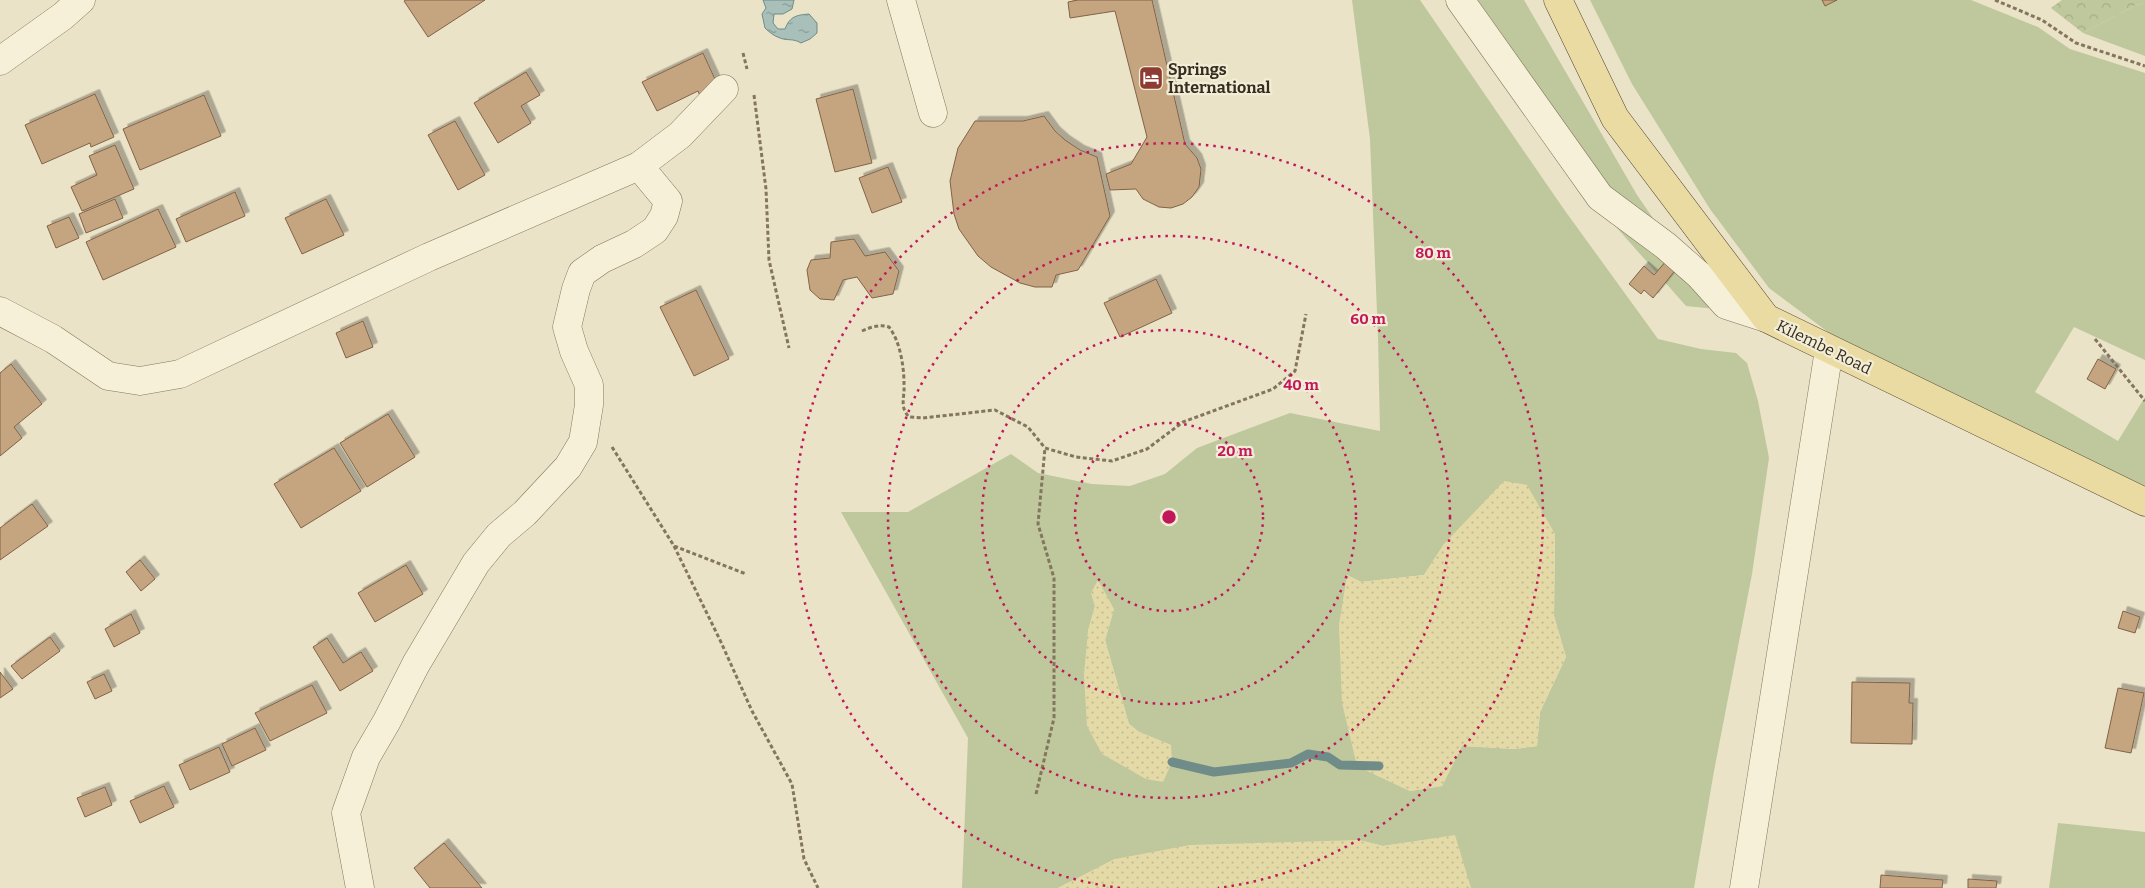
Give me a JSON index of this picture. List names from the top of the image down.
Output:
{
  "streets": {
    "main road": ["Kilembe Road"]
  },
  "places": {
    "hotel": ["Springs International"]
  },
  "rings": [
    "80 m",
    "60 m",
    "40 m",
    "20 m"
  ]
}
